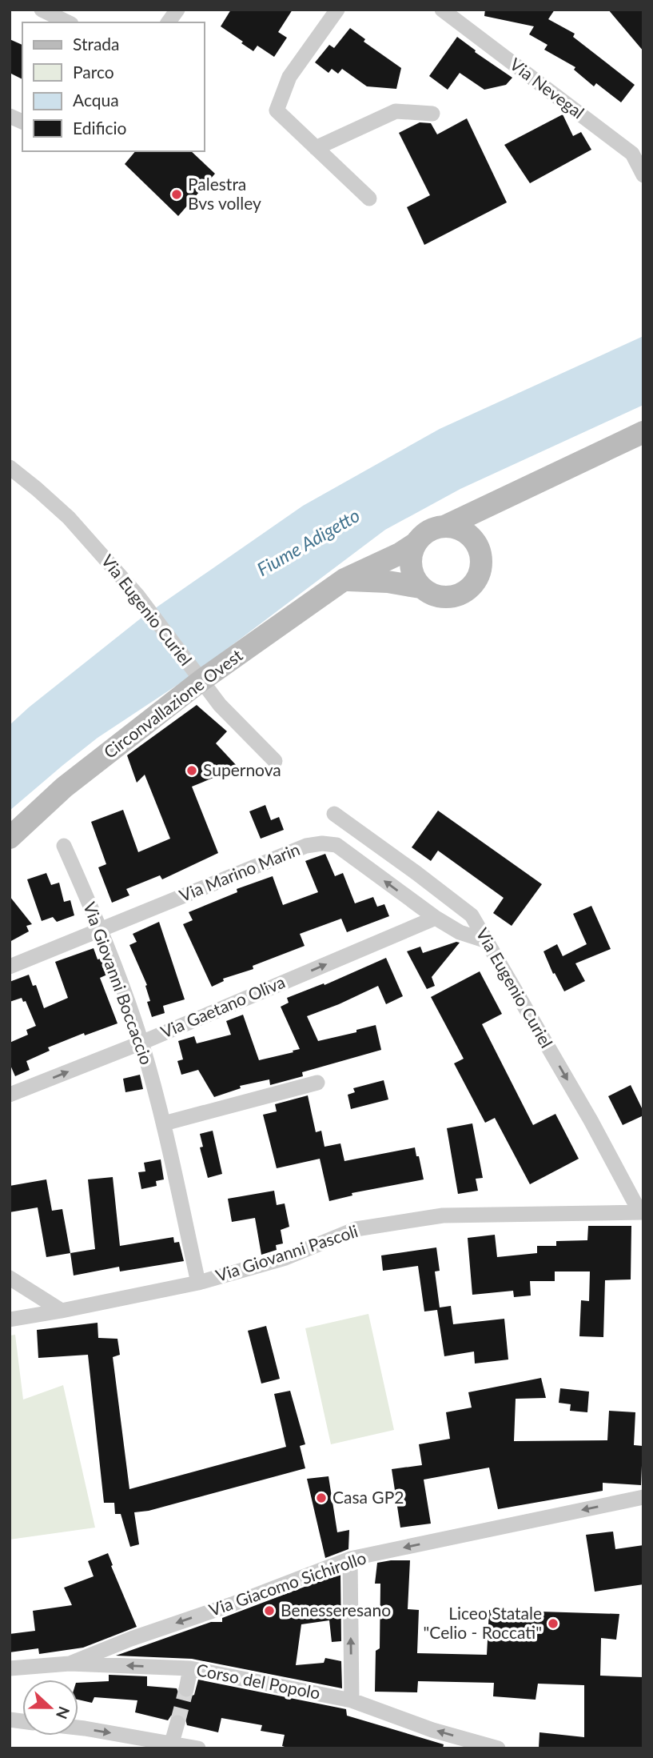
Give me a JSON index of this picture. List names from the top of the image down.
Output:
{
  "streets": {
    "main road": ["Circonvallazione Ovest"],
    "street": [
      "Via Nevegal",
      "Via Eugenio Curiel",
      "Via Marino Marin",
      "Via Giovanni Boccaccio",
      "Via Gaetano Oliva",
      "Via Giovanni Pascoli",
      "Via Giacomo Sichirollo",
      "Corso del Popolo"
    ]
  },
  "crossings": [
    ["Via Eugenio Curiel", "Circonvallazione Ovest"],
    ["Via Eugenio Curiel", "Via Marino Marin"],
    ["Via Eugenio Curiel", "Via Giovanni Pascoli"],
    ["Via Marino Marin", "Via Giovanni Boccaccio"],
    ["Via Marino Marin", "Via Gaetano Oliva"],
    ["Via Giovanni Boccaccio", "Via Gaetano Oliva"],
    ["Via Giovanni Boccaccio", "Via Giovanni Pascoli"],
    ["Via Giacomo Sichirollo", "Corso del Popolo"]
  ],
  "one_way": ["Via Marino Marin", "Via Giacomo Sichirollo"],
  "water": ["Fiume Adigetto"],
  "places": [
    "Palestra Bvs volley",
    "Supernova",
    "Casa GP2",
    "Benesseresano",
    "Liceo Statale \"Celio - Roccati\""
  ],
  "legend": [
    "Strada",
    "Parco",
    "Acqua",
    "Edificio"
  ],
  "north": "right"
}
